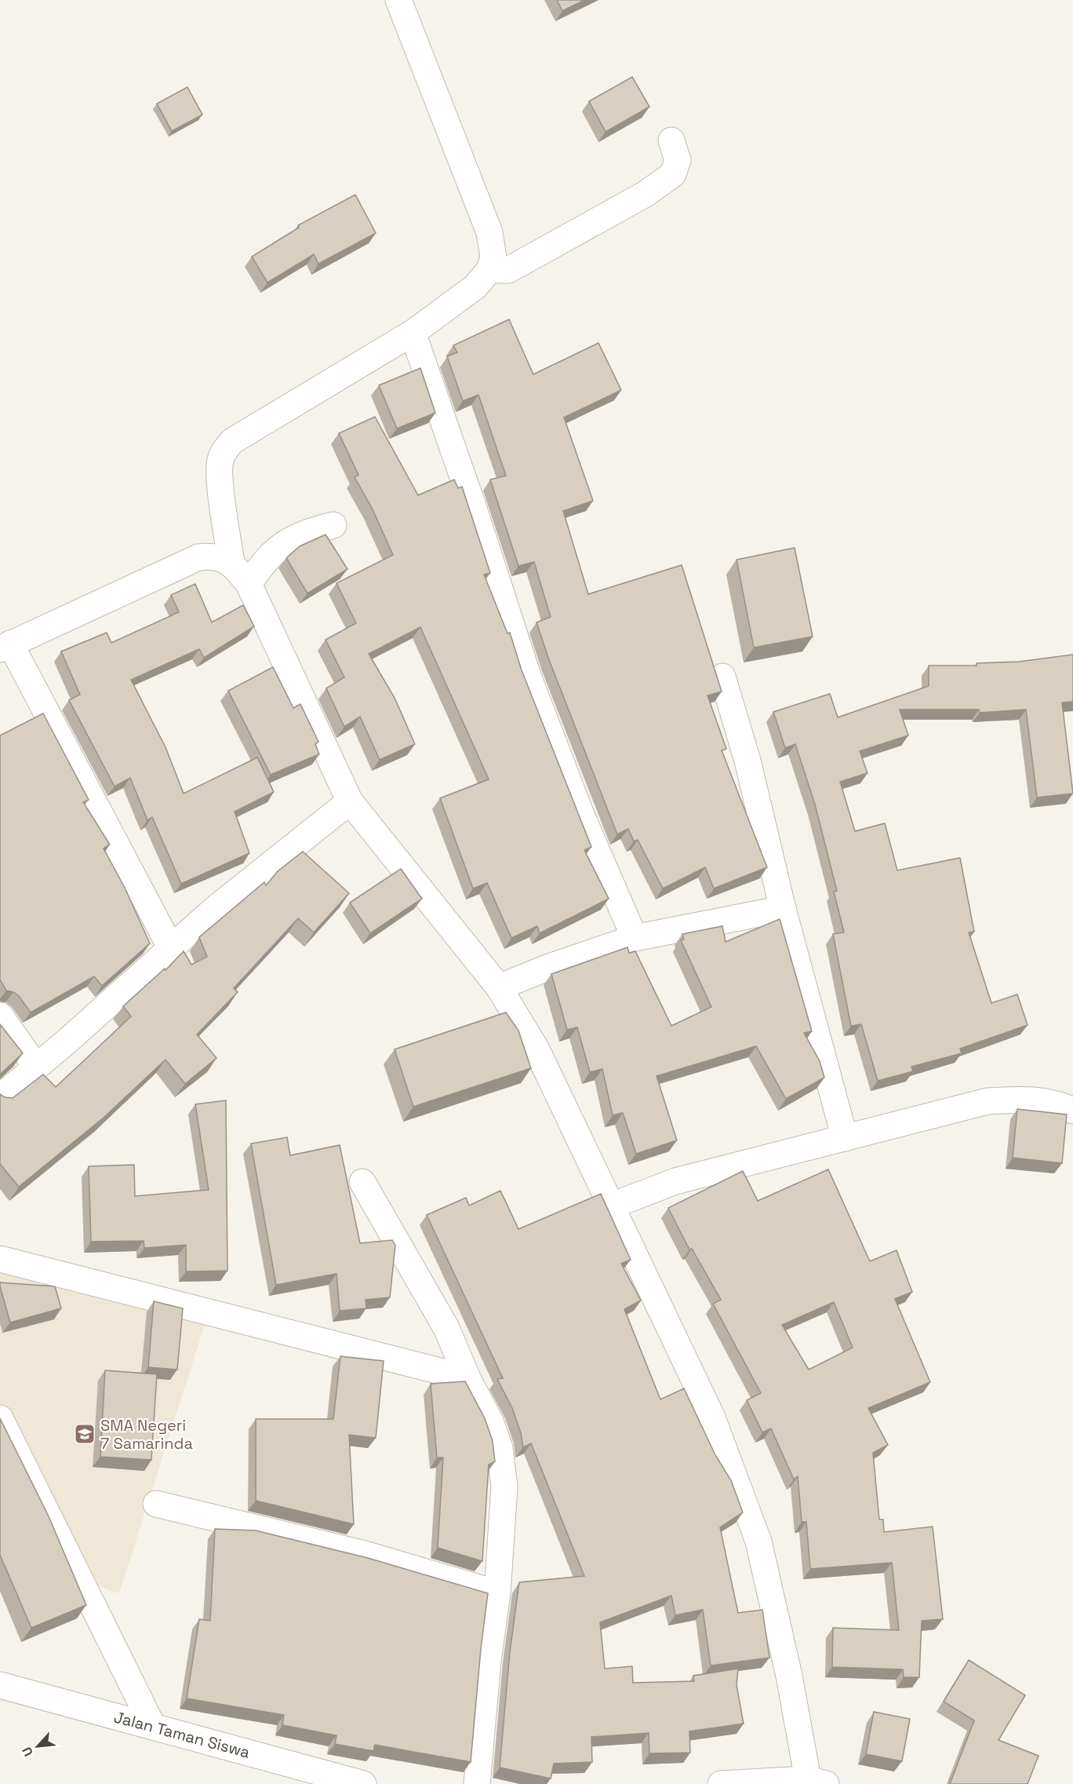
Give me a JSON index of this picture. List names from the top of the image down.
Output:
{
  "streets": {
    "street": ["Jalan Taman Siswa"]
  },
  "places": {
    "school or university": ["SMA Negeri 7 Samarinda"]
  },
  "north": "bottom left"
}
